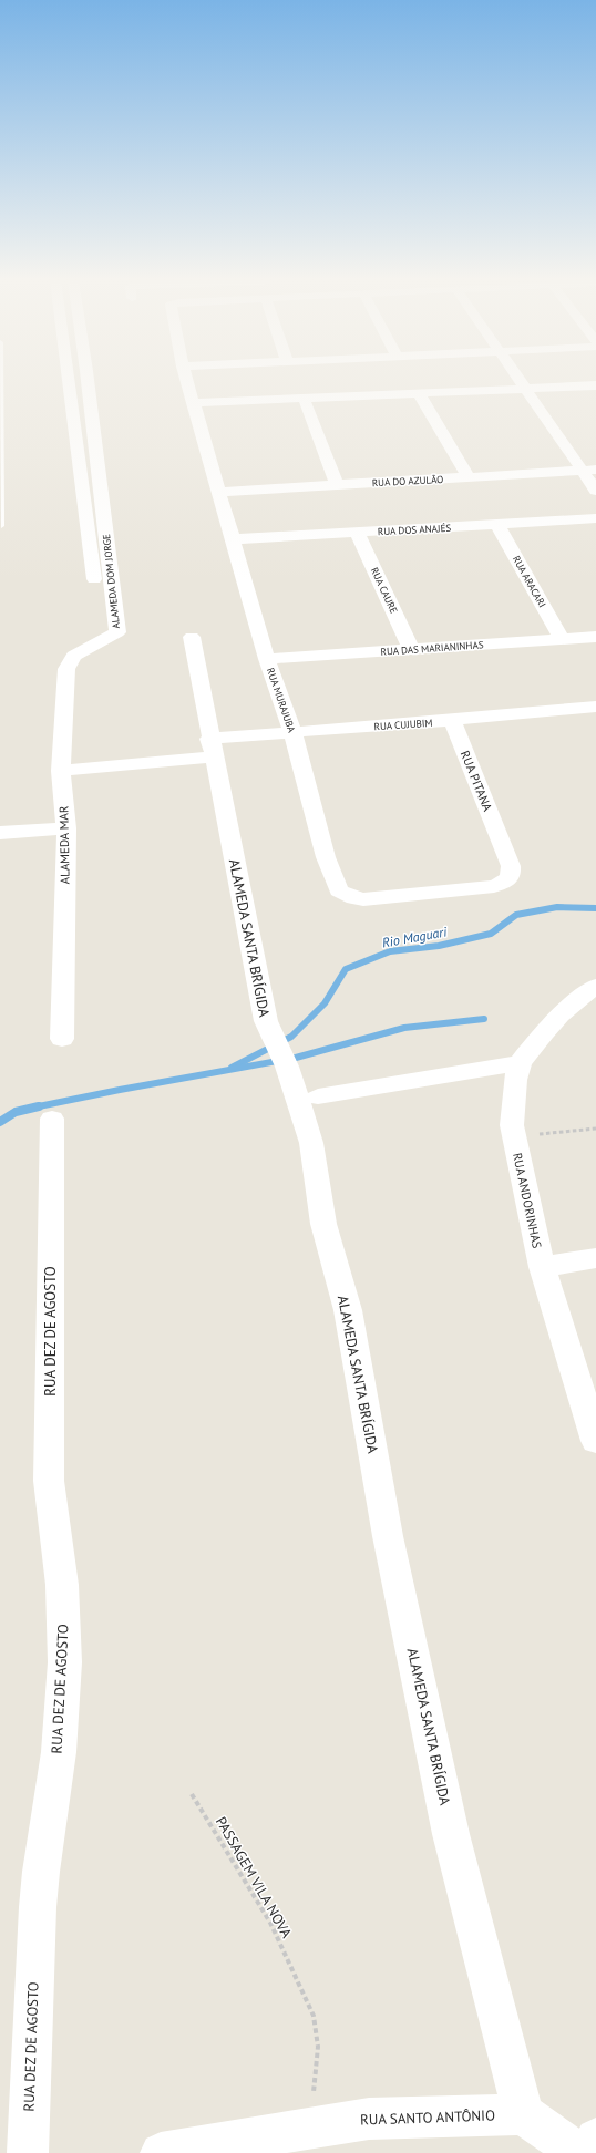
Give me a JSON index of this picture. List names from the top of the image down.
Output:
{
  "streets": {
    "street": [
      "RUA DO AZULÃO",
      "RUA DOS ANAJÉS",
      "ALAMEDA DOM JORGE",
      "RUA ARACARI",
      "RUA CAURE",
      "RUA DAS MARIANINHAS",
      "RUA MURAJUBA",
      "RUA CUJUBIM",
      "RUA PITANA",
      "ALAMEDA MAR",
      "ALAMEDA SANTA BRÍGIDA",
      "RUA ANDORINHAS",
      "RUA DEZ DE AGOSTO",
      "RUA SANTO ANTÔNIO"
    ],
    "path": ["PASSAGEM VILA NOVA"]
  },
  "crossings": [
    ["RUA DO AZULÃO", "RUA MURAJUBA"],
    ["RUA DOS ANAJÉS", "RUA ARACARI"],
    ["RUA DOS ANAJÉS", "RUA CAURE"],
    ["RUA DOS ANAJÉS", "RUA MURAJUBA"],
    ["ALAMEDA DOM JORGE", "ALAMEDA MAR"],
    ["RUA ARACARI", "RUA DAS MARIANINHAS"],
    ["RUA CAURE", "RUA DAS MARIANINHAS"],
    ["RUA DAS MARIANINHAS", "RUA MURAJUBA"],
    ["RUA MURAJUBA", "RUA CUJUBIM"],
    ["RUA MURAJUBA", "RUA PITANA"],
    ["RUA CUJUBIM", "RUA PITANA"],
    ["RUA CUJUBIM", "ALAMEDA MAR"],
    ["RUA CUJUBIM", "ALAMEDA SANTA BRÍGIDA"],
    ["ALAMEDA SANTA BRÍGIDA", "RUA SANTO ANTÔNIO"],
    ["PASSAGEM VILA NOVA", "RUA SANTO ANTÔNIO"]
  ],
  "water": ["Rio Maguari"]
}
